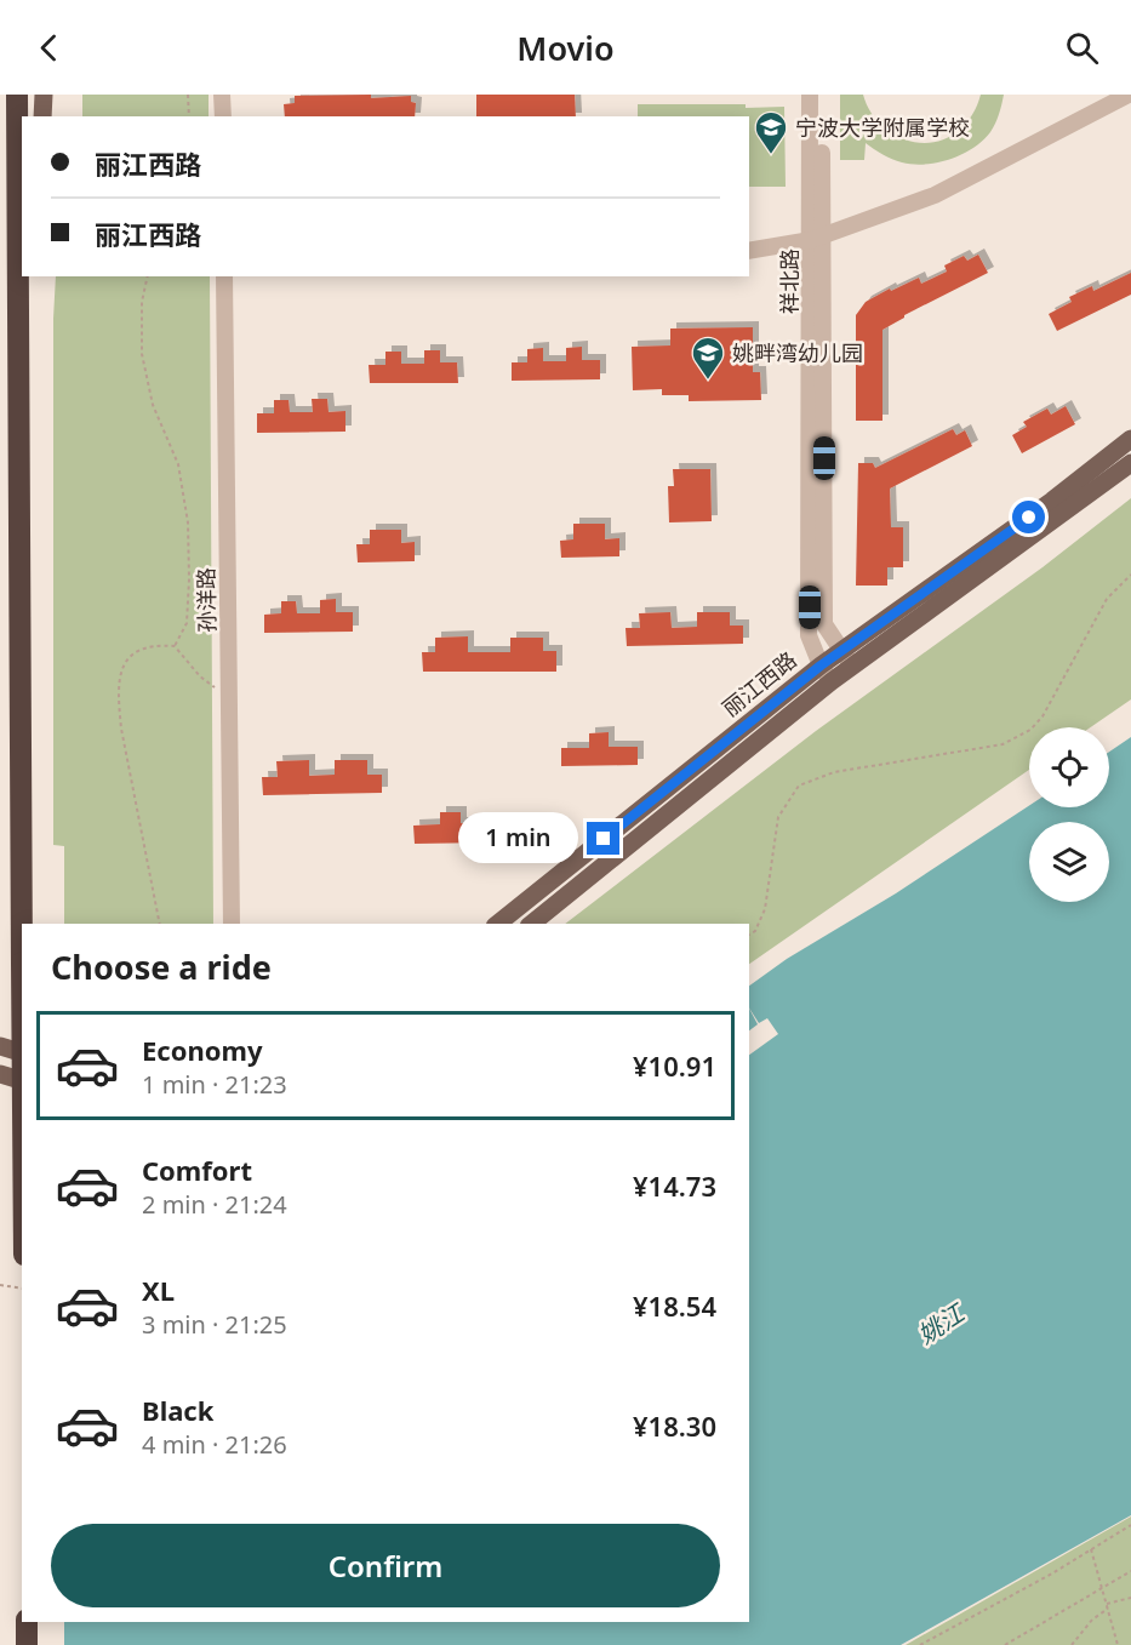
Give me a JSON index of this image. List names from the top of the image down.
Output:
{
  "streets": {
    "main road": ["丽江西路"],
    "street": ["祥北路", "孙洋路"]
  },
  "crossings": [
    ["祥北路", "丽江西路"]
  ],
  "water": ["姚江"],
  "places": {
    "school or university": ["宁波大学附属学校", "姚畔湾幼儿园"]
  },
  "page": {
    "header": "Movio",
    "banner": ["丽江西路", "丽江西路"],
    "bubble": "1 min",
    "heading": "Choose a ride",
    "list": [
      {
        "name": "Economy",
        "note": "1 min · 21:23",
        "value": "¥10.91"
      },
      {
        "name": "Comfort",
        "note": "2 min · 21:24",
        "value": "¥14.73"
      },
      {
        "name": "XL",
        "note": "3 min · 21:25",
        "value": "¥18.54"
      },
      {
        "name": "Black",
        "note": "4 min · 21:26",
        "value": "¥18.30"
      }
    ],
    "buttons": "Confirm"
  }
}
